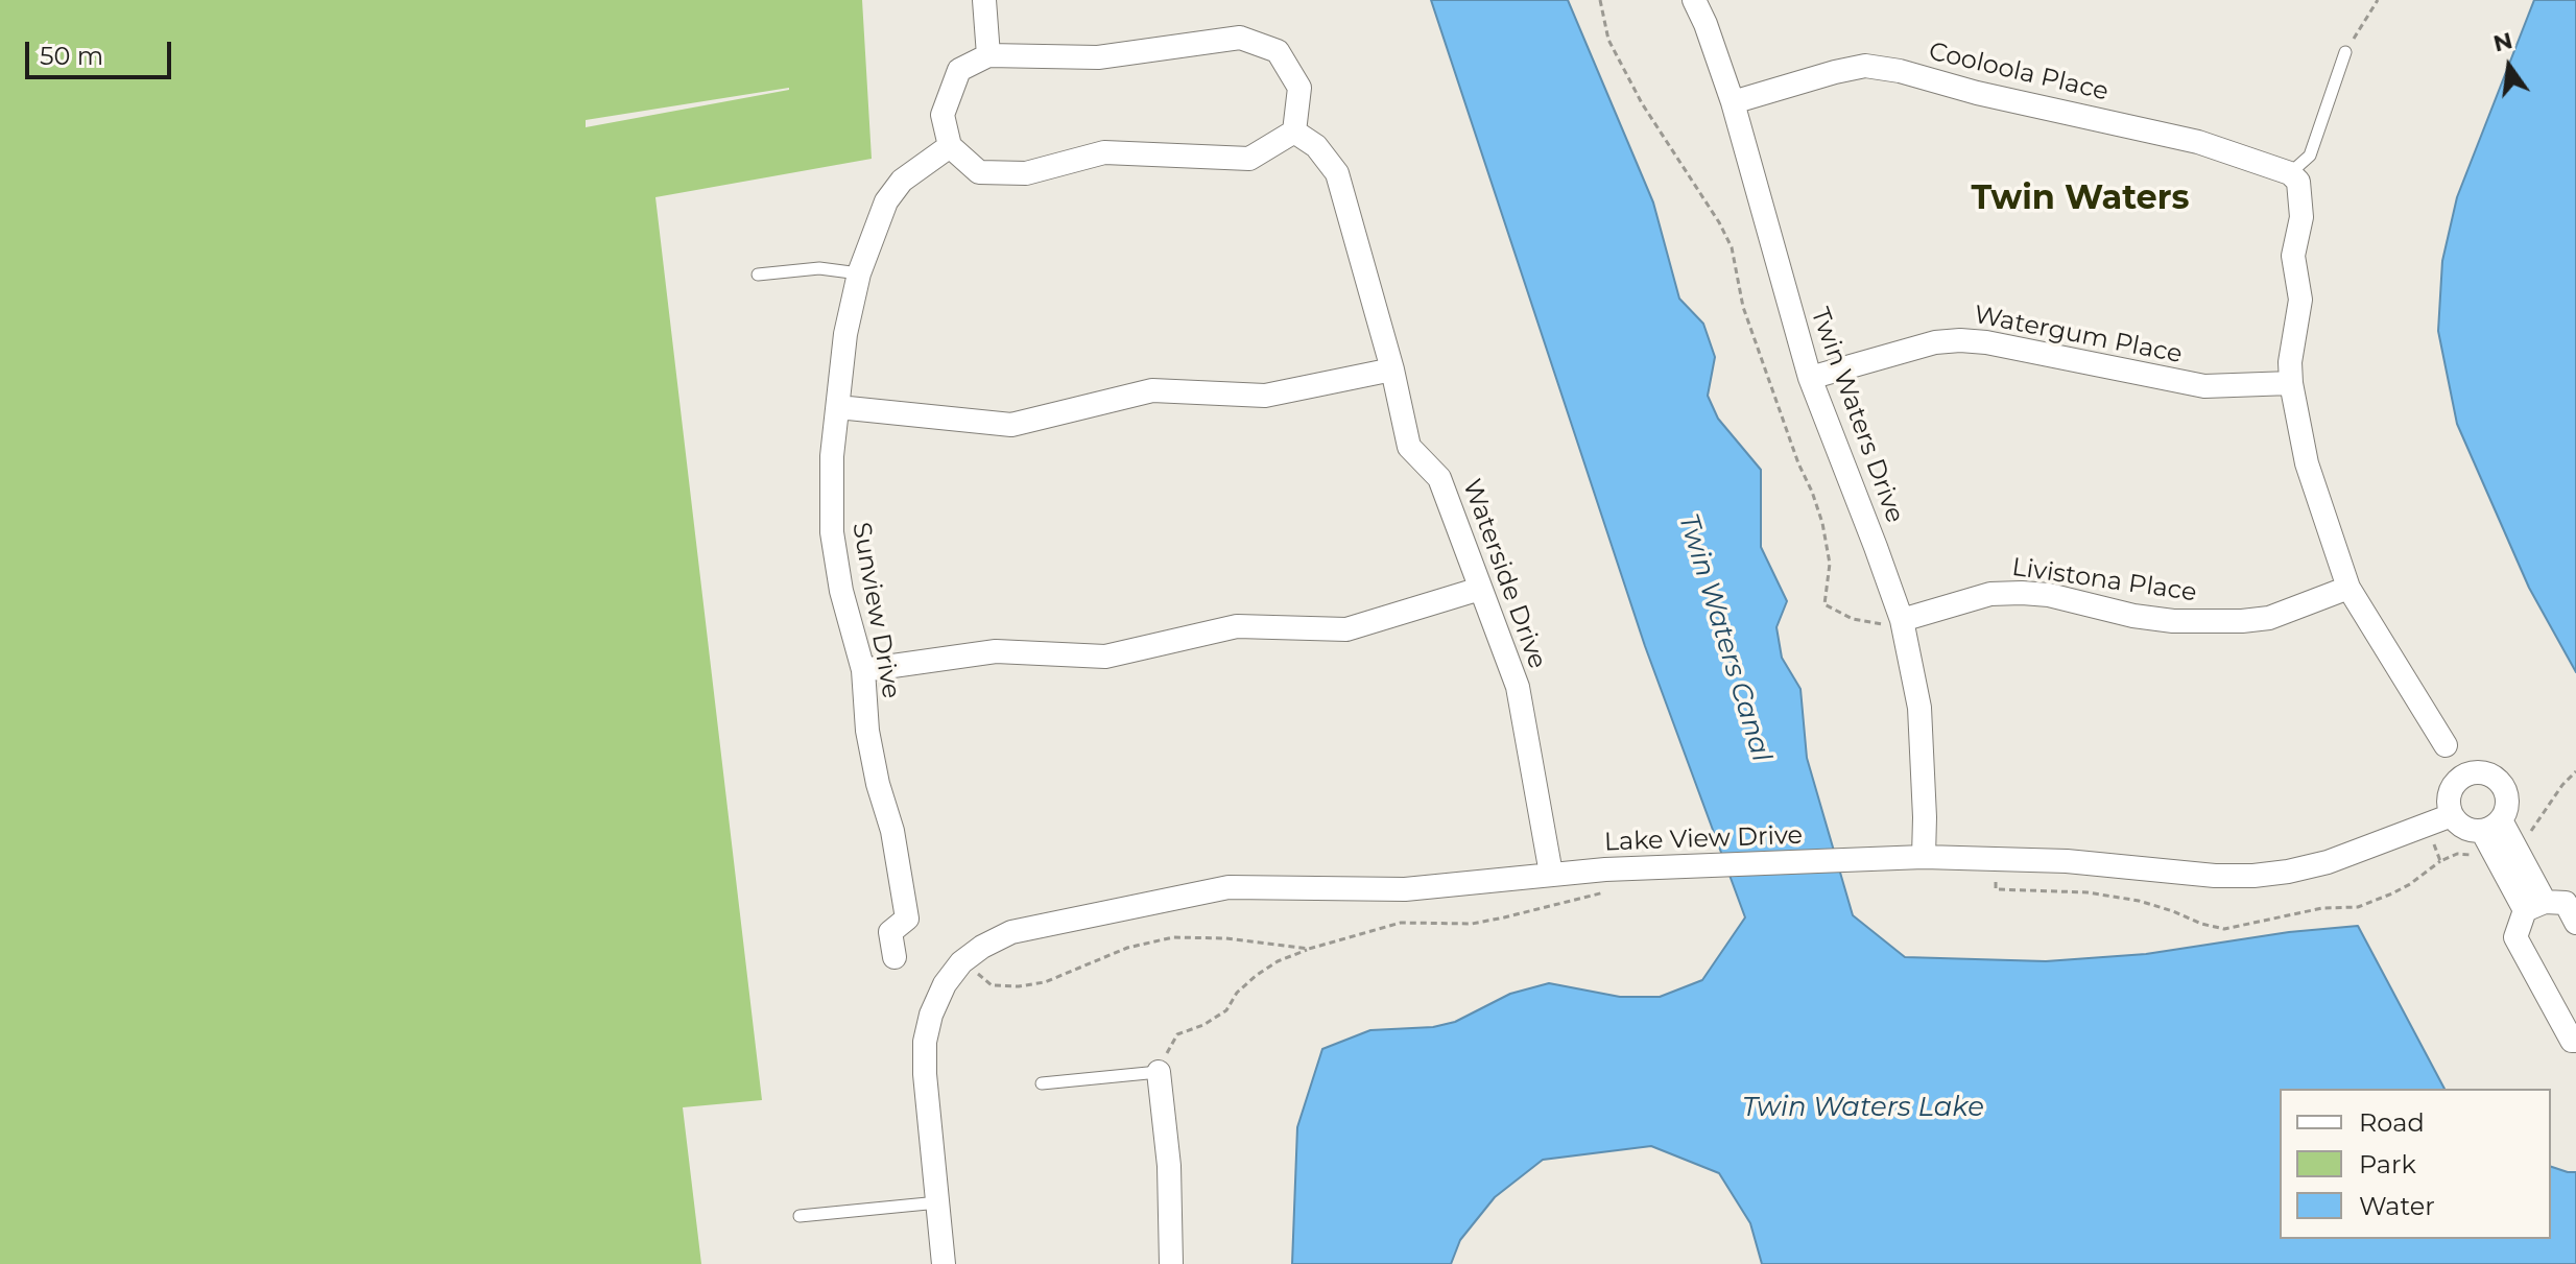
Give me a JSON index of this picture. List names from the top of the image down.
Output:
{
  "streets": {
    "street": [
      "Cooloola Place",
      "Watergum Place",
      "Twin Waters Drive",
      "Waterside Drive",
      "Livistona Place",
      "Sunview Drive",
      "Lake View Drive"
    ]
  },
  "crossings": [
    ["Cooloola Place", "Twin Waters Drive"],
    ["Watergum Place", "Twin Waters Drive"],
    ["Twin Waters Drive", "Livistona Place"],
    ["Twin Waters Drive", "Lake View Drive"],
    ["Waterside Drive", "Lake View Drive"]
  ],
  "districts": ["Twin Waters"],
  "water": ["Twin Waters Canal", "Twin Waters Lake"],
  "legend": ["Road", "Park", "Water"],
  "scale_bar": "50 m",
  "north": "top"
}
